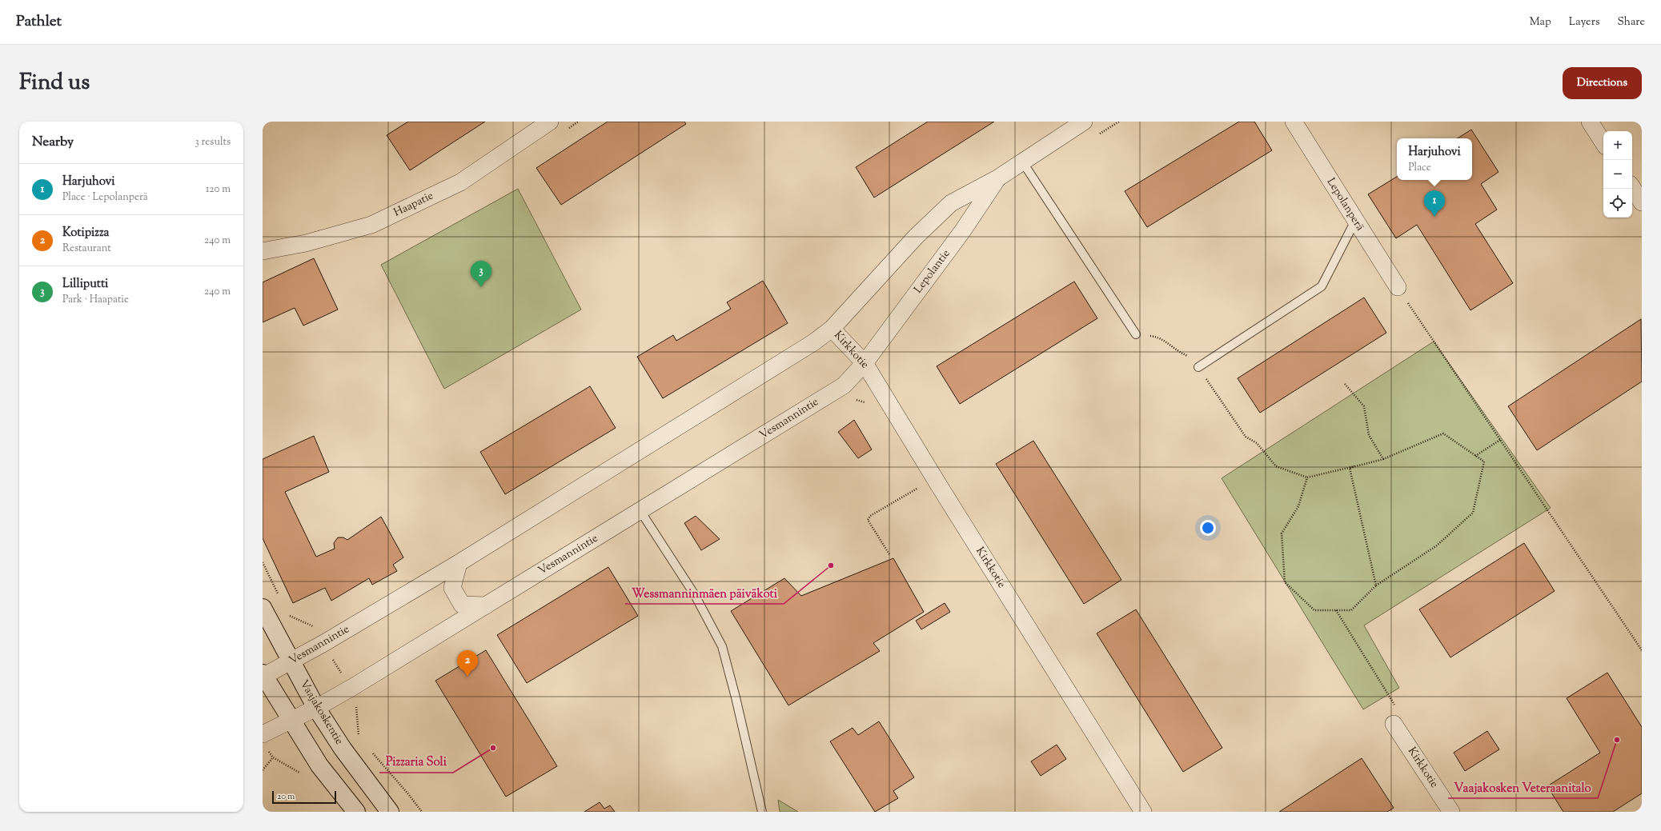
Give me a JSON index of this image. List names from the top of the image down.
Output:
{
  "streets": {
    "main road": ["Vaajakoskentie"],
    "street": [
      "Haapatie",
      "Lepolanperä",
      "Lepolantie",
      "Kirkkotie",
      "Vesmannintie"
    ]
  },
  "crossings": [
    ["Lepolantie", "Kirkkotie"],
    ["Lepolantie", "Vesmannintie"],
    ["Kirkkotie", "Vesmannintie"],
    ["Vesmannintie", "Vaajakoskentie"]
  ],
  "places": ["Wessmanninmäen päiväkoti", "Vaajakosken Veteraanitalo", "Pizzaria Soli"],
  "scale_bar": "20 m",
  "page": {
    "header": "Pathlet",
    "nav": ["Map", "Layers", "Share"],
    "title": "Find us",
    "buttons": "Directions",
    "heading": ["Nearby", "3 results"],
    "map_buttons": ["+", "−"],
    "popup": ["Harjuhovi", "Place"],
    "list": [
      {
        "mark": "1",
        "name": "Harjuhovi",
        "note": "Place · Lepolanperä",
        "value": "120 m"
      },
      {
        "mark": "2",
        "name": "Kotipizza",
        "note": "Restaurant",
        "value": "240 m"
      },
      {
        "mark": "3",
        "name": "Lilliputti",
        "note": "Park · Haapatie",
        "value": "240 m"
      }
    ],
    "pins": ["1", "3", "2"],
    "scale": "20 m"
  }
}
